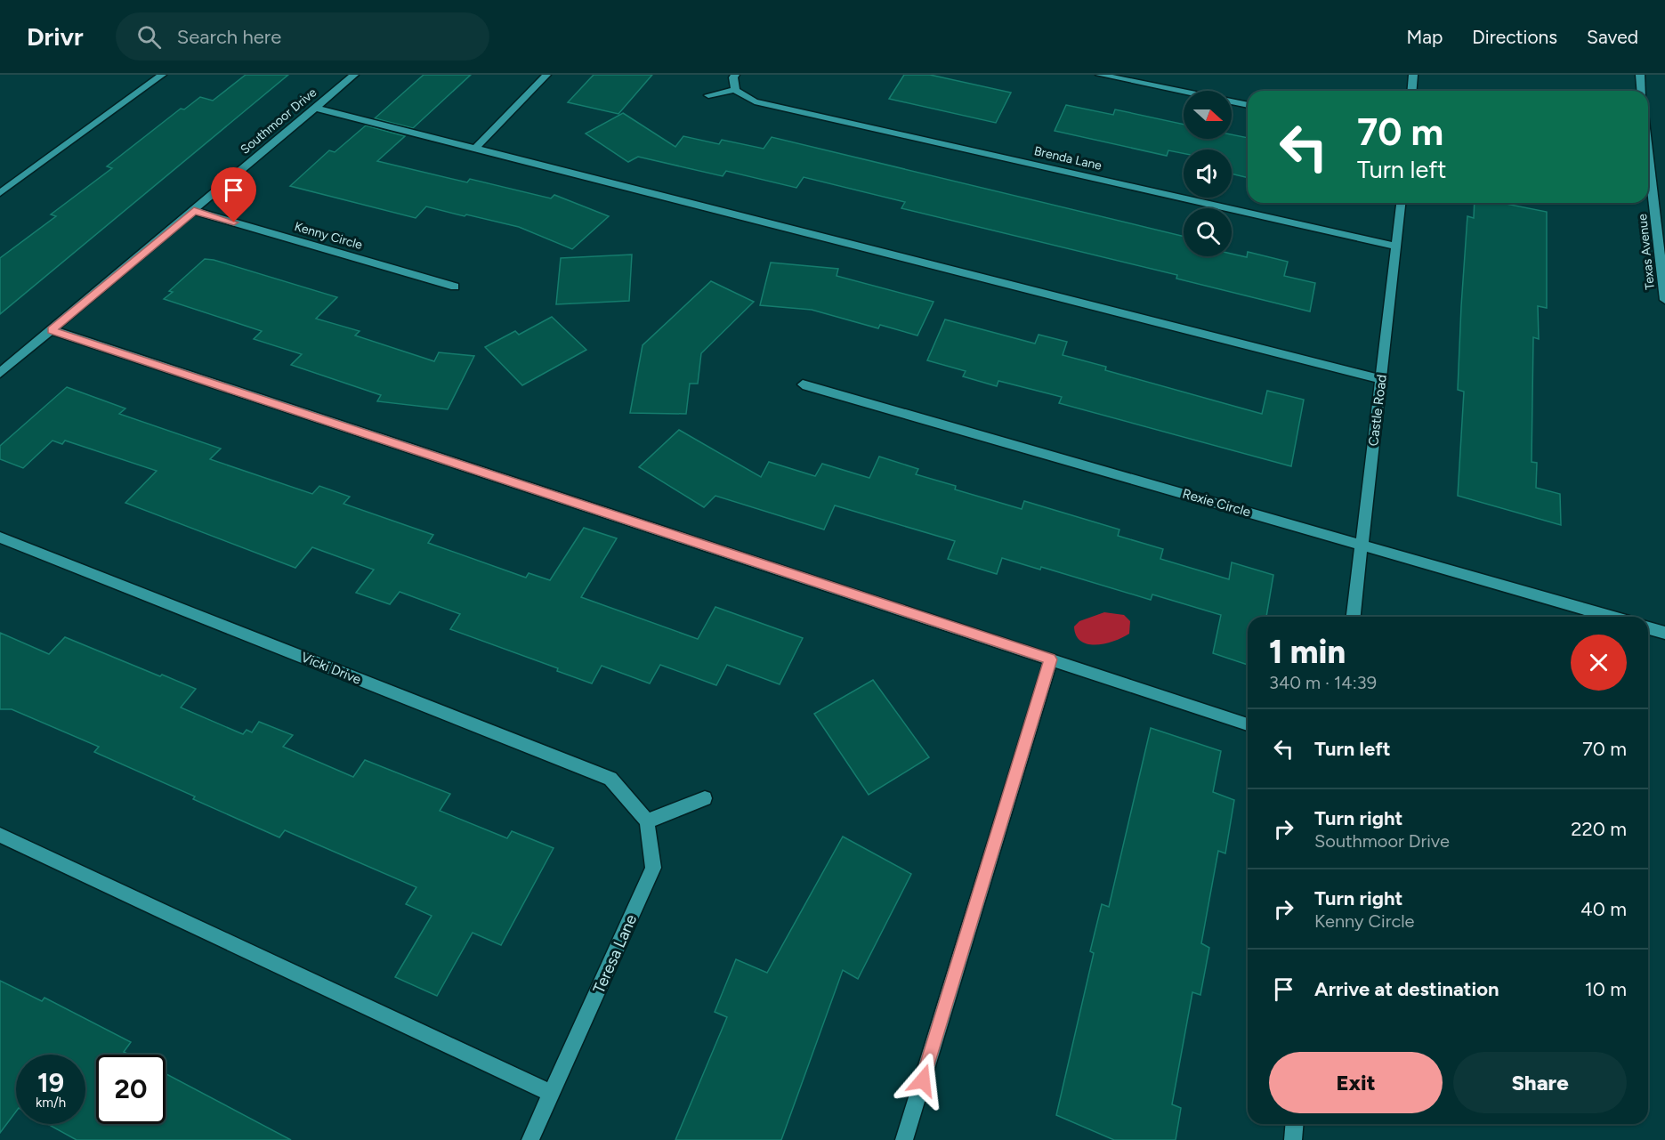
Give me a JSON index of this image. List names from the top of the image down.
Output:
{
  "streets": {
    "street": [
      "Southmoor Drive",
      "Brenda Lane",
      "Kenny Circle",
      "Texas Avenue",
      "Castle Road",
      "Rexie Circle",
      "Vicki Drive",
      "Teresa Lane"
    ]
  },
  "crossings": [
    ["Southmoor Drive", "Kenny Circle"],
    ["Brenda Lane", "Castle Road"],
    ["Castle Road", "Rexie Circle"],
    ["Vicki Drive", "Teresa Lane"]
  ],
  "north": "right",
  "page": {
    "header": "Drivr",
    "search": "Search here",
    "nav": ["Map", "Directions", "Saved"],
    "turn": ["70 m", "Turn left"],
    "heading": ["1 min", "340 m · 14:39"],
    "list": [
      {
        "name": "Turn left",
        "value": "70 m"
      },
      {
        "name": "Turn right",
        "note": "Southmoor Drive",
        "value": "220 m"
      },
      {
        "name": "Turn right",
        "note": "Kenny Circle",
        "value": "40 m"
      },
      {
        "name": "Arrive at destination",
        "value": "10 m"
      }
    ],
    "buttons": ["Exit", "Share"],
    "speed": "19 km/h",
    "limit": "20"
  }
}
